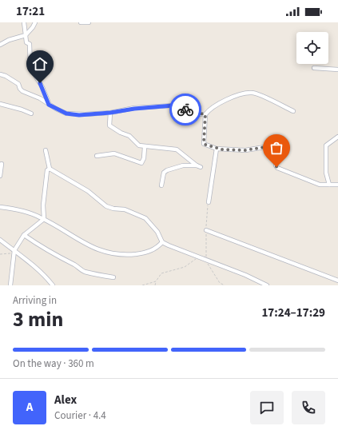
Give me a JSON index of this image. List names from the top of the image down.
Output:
{
  "page": {
    "status": "17:21",
    "heading": ["3 min", "Arriving in", "17:24–17:29"],
    "panel": ["Alex", "Courier · 4.4"],
    "bar": "On the way · 360 m",
    "round": "A"
  }
}
